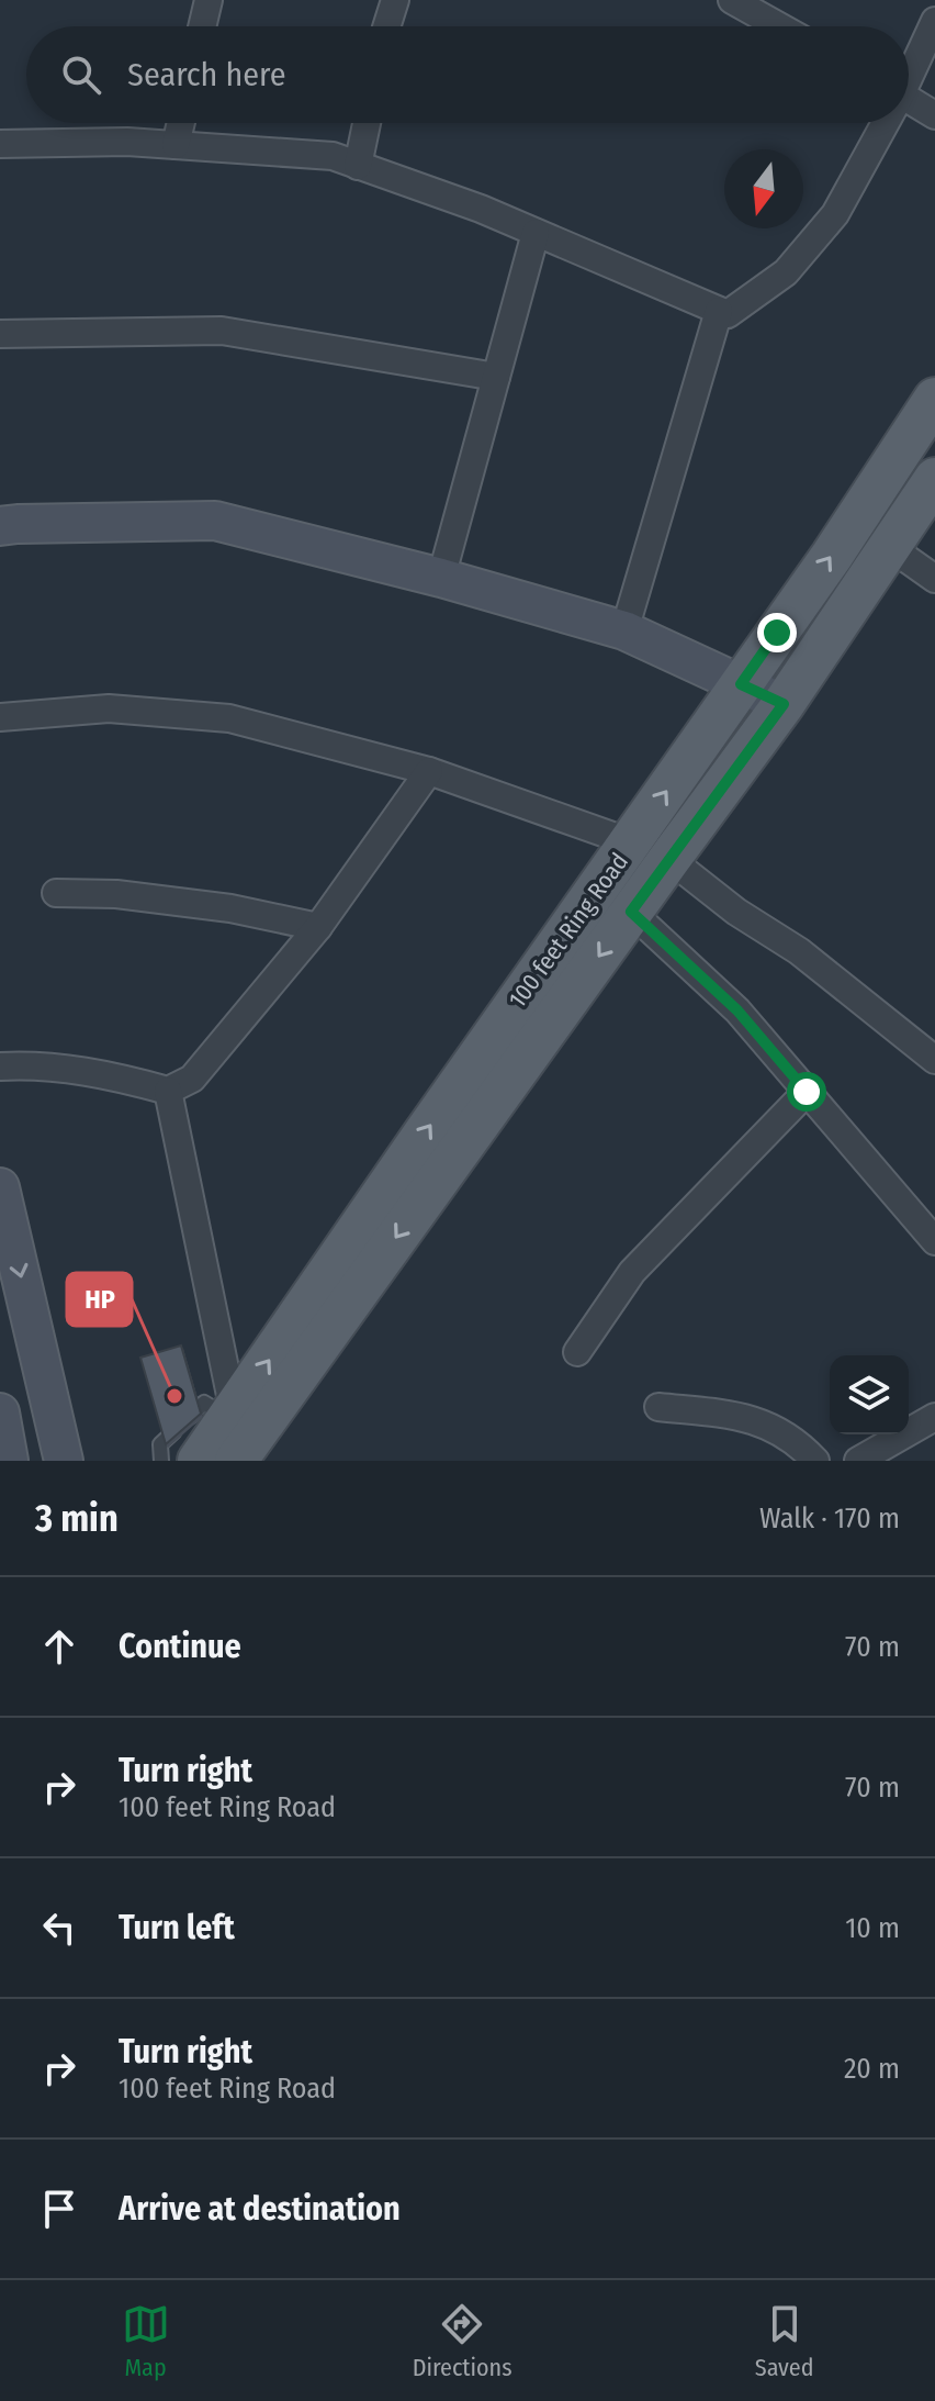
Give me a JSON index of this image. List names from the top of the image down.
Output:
{
  "streets": {
    "main road": ["100 feet Ring Road"]
  },
  "places": ["HP"],
  "north": "bottom",
  "page": {
    "search": "Search here",
    "heading": ["3 min", "Walk · 170 m"],
    "list": [
      ["Continue", "70 m"],
      ["Turn right", "100 feet Ring Road", "70 m"],
      ["Turn left", "10 m"],
      ["Turn right", "100 feet Ring Road", "20 m"],
      "Arrive at destination"
    ],
    "nav": ["Map", "Directions", "Saved"]
  }
}
